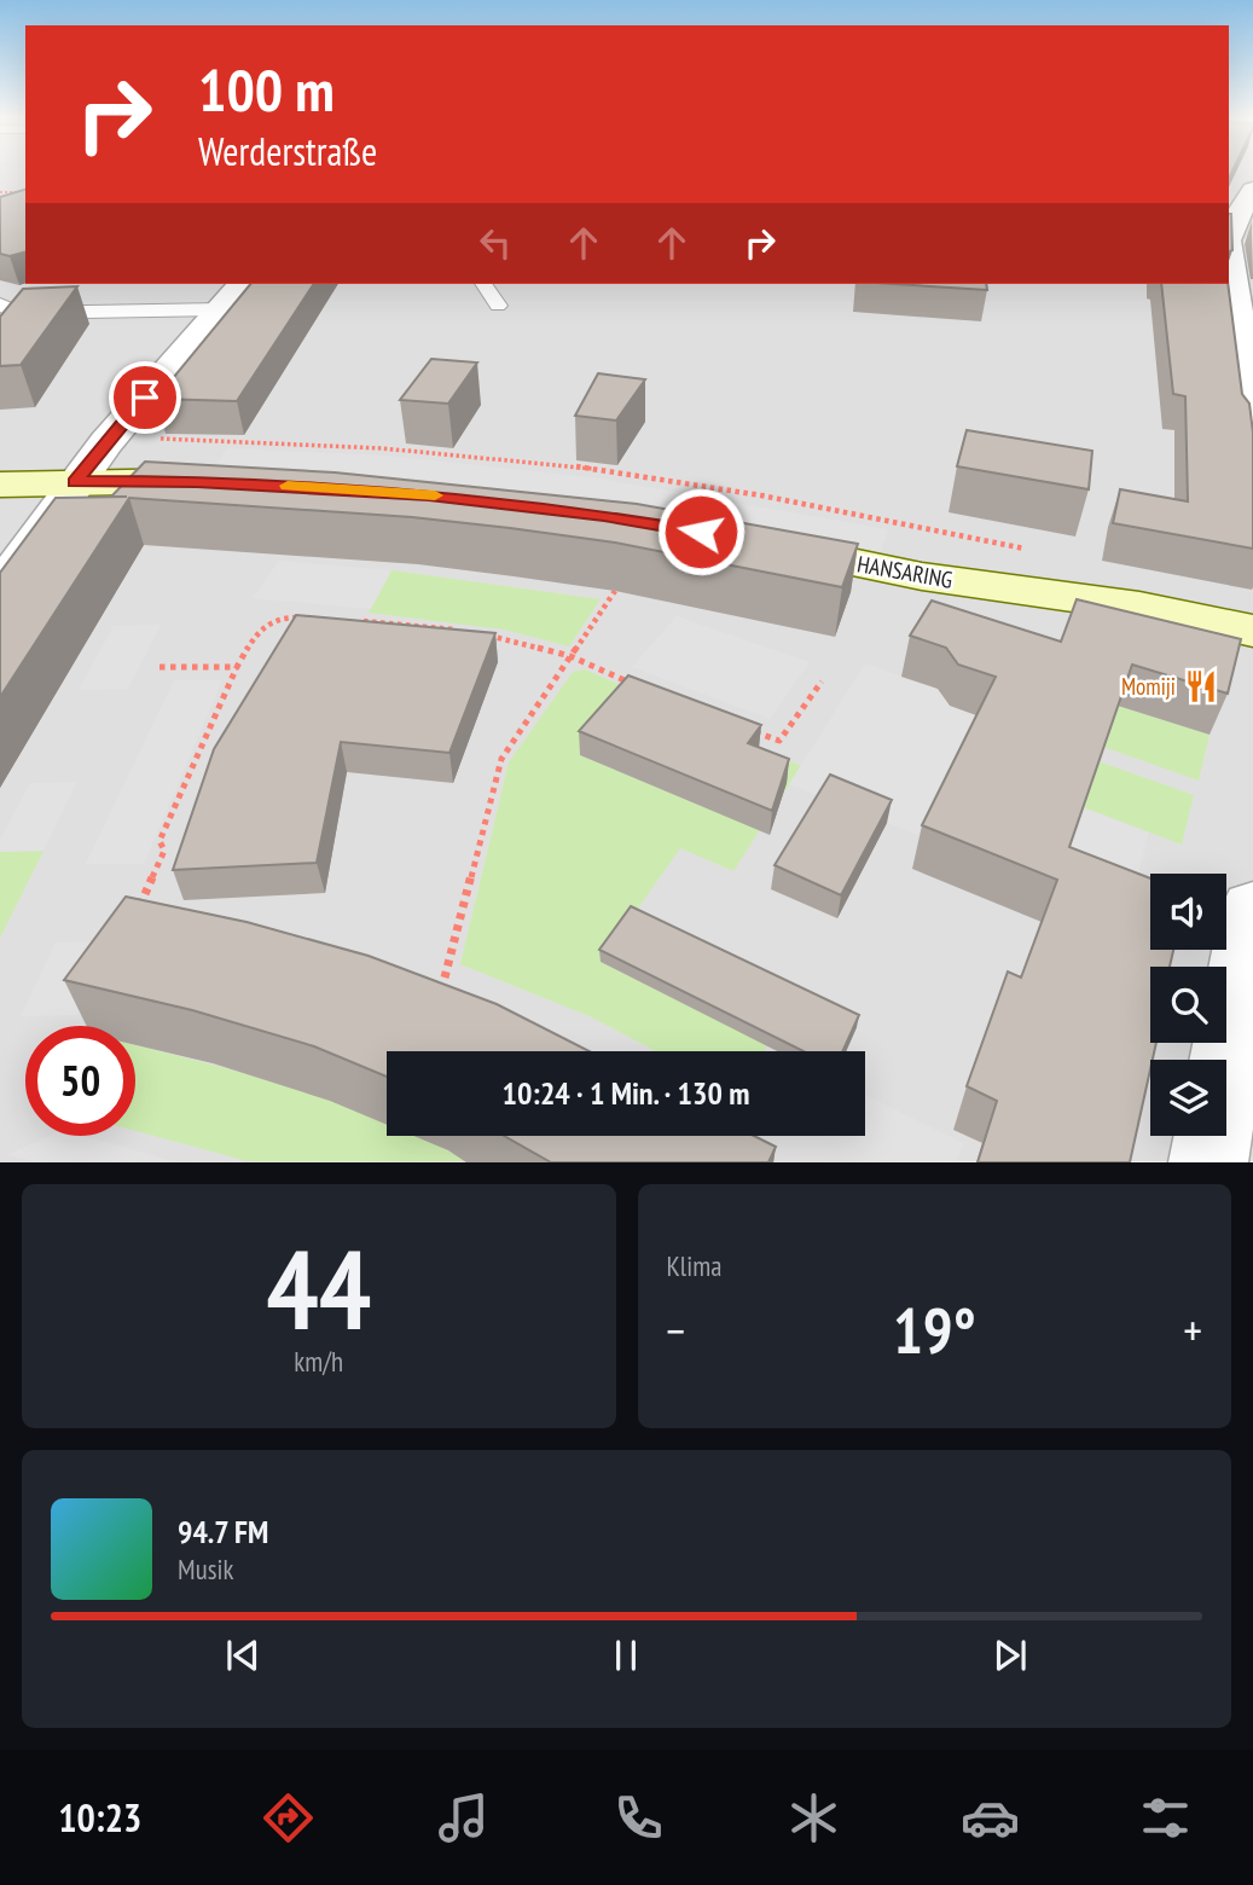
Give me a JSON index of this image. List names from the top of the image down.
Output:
{
  "streets": {
    "main road": ["HANSARING"]
  },
  "places": {
    "restaurant": ["Momiji"]
  },
  "page": {
    "turn": ["100 m", "Werderstraße"],
    "limit": "50",
    "trip": "10:24 · 1 Min. · 130 m",
    "tile": [
      ["44", "km/h"],
      "Klima"
    ],
    "heat": ["−", "19°", "+"],
    "song": ["94.7 FM", "Musik"],
    "tabs": "10:23"
  }
}
